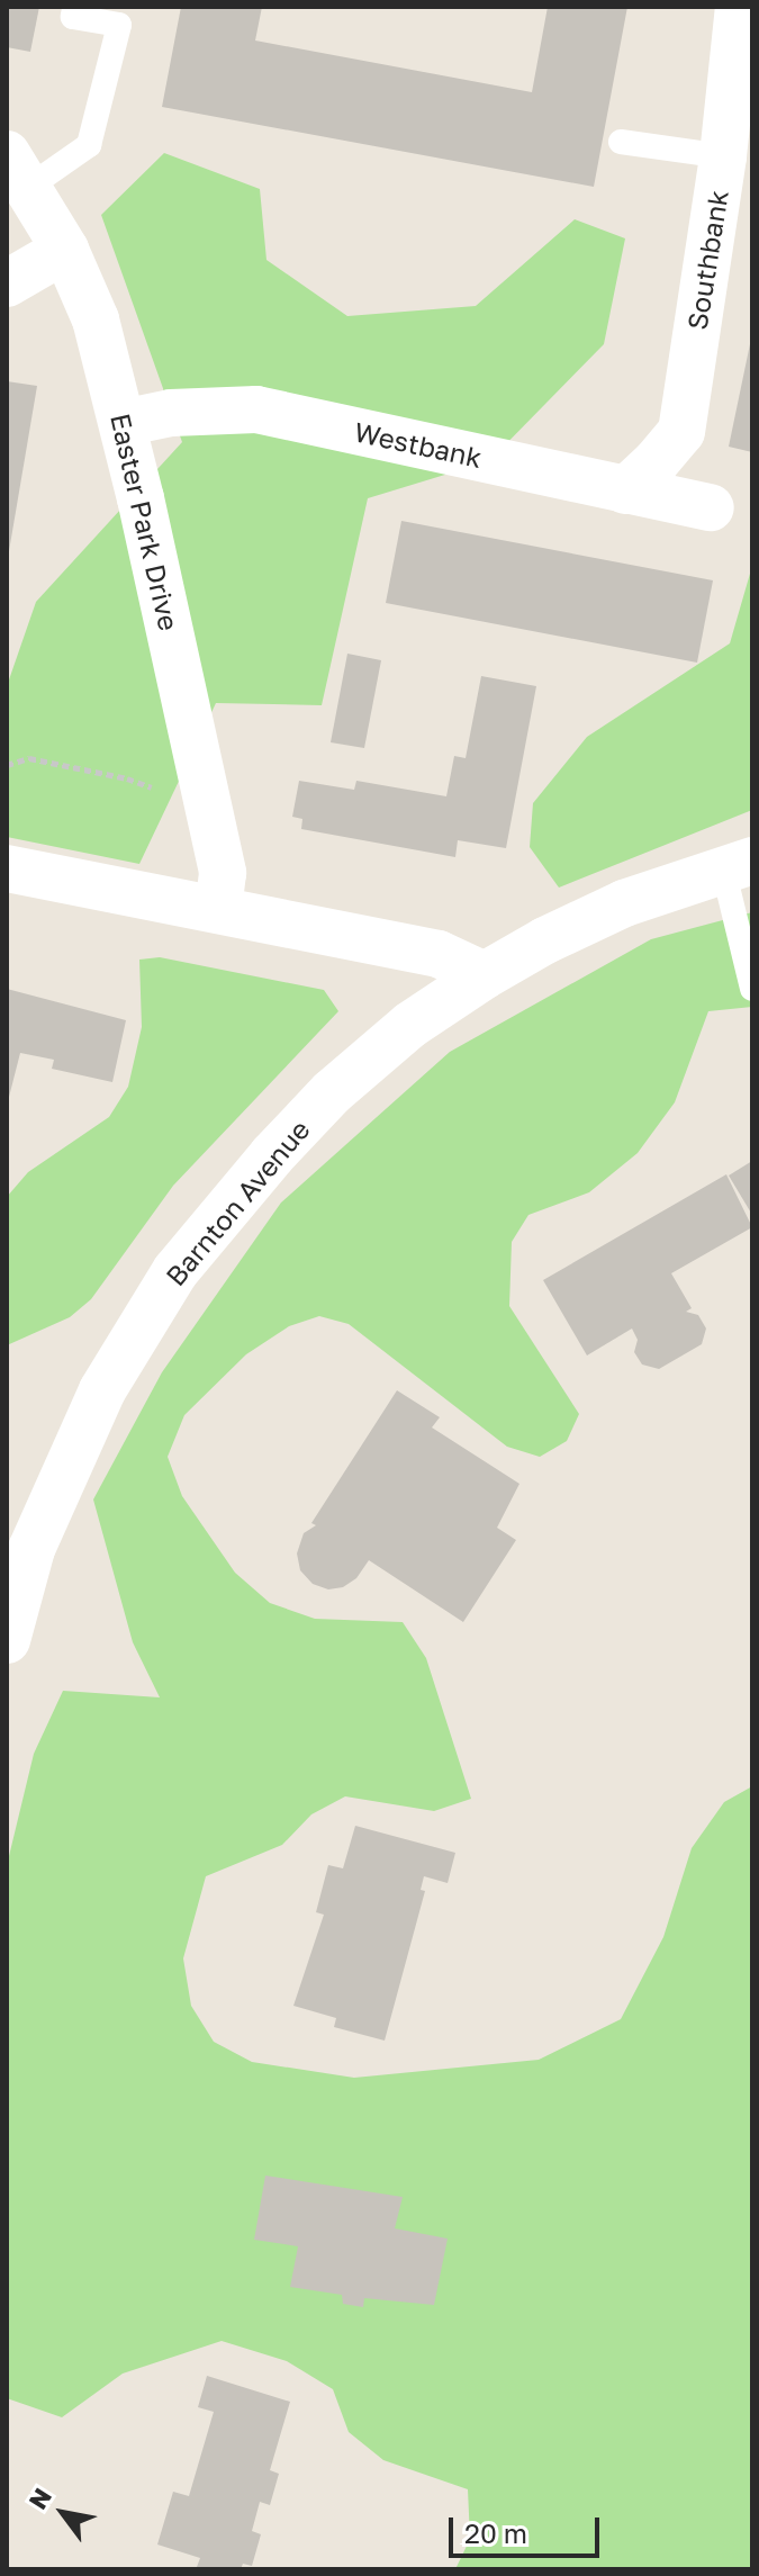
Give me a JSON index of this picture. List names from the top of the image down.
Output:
{
  "streets": {
    "street": [
      "Southbank",
      "Westbank",
      "Easter Park Drive",
      "Barnton Avenue"
    ]
  },
  "crossings": [
    ["Southbank", "Westbank"],
    ["Westbank", "Easter Park Drive"]
  ],
  "scale_bar": "20 m",
  "north": "top left"
}
